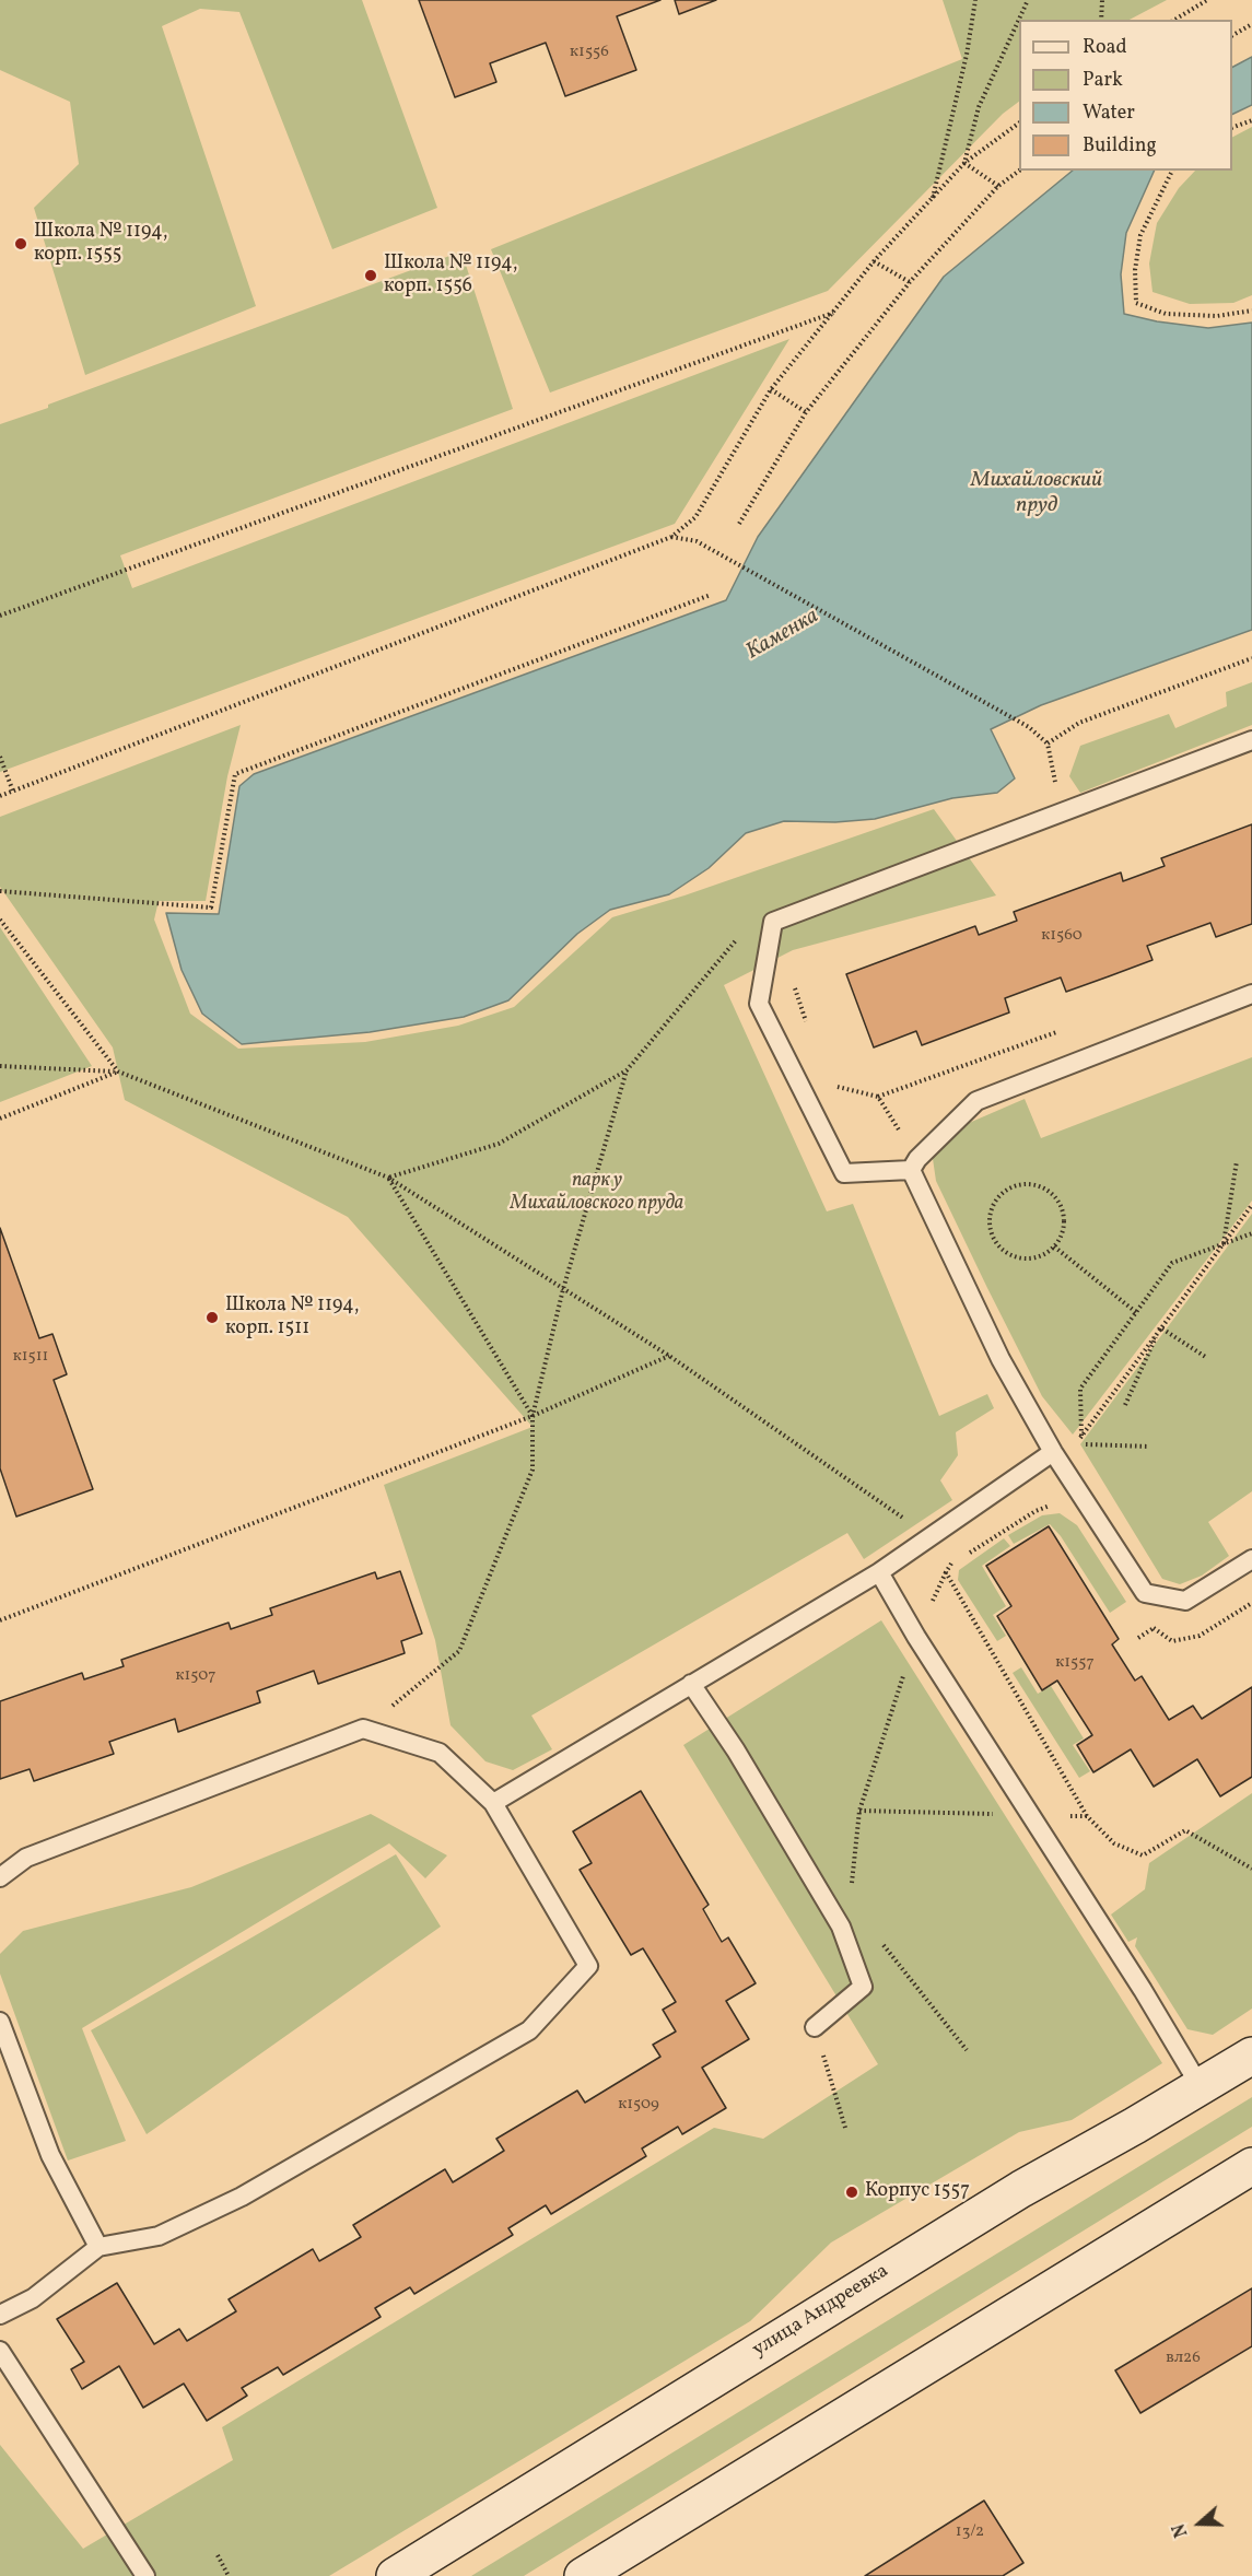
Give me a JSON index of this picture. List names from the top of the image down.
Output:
{
  "streets": {
    "main road": ["улица Андреевка"]
  },
  "water": ["Михайловский пруд", "Каменка"],
  "parks": ["парк у Михайловского пруда"],
  "places": [
    "Школа № 1194, корп. 1555",
    "Школа № 1194, корп. 1556",
    "Школа № 1194, корп. 1511",
    "Корпус 1557"
  ],
  "house_numbers": [
    "к1556",
    "к1560",
    "к1511",
    "к1557",
    "к1507",
    "к1509",
    "вл26",
    "13/2"
  ],
  "legend": [
    "Road",
    "Park",
    "Water",
    "Building"
  ],
  "north": "left"
}
